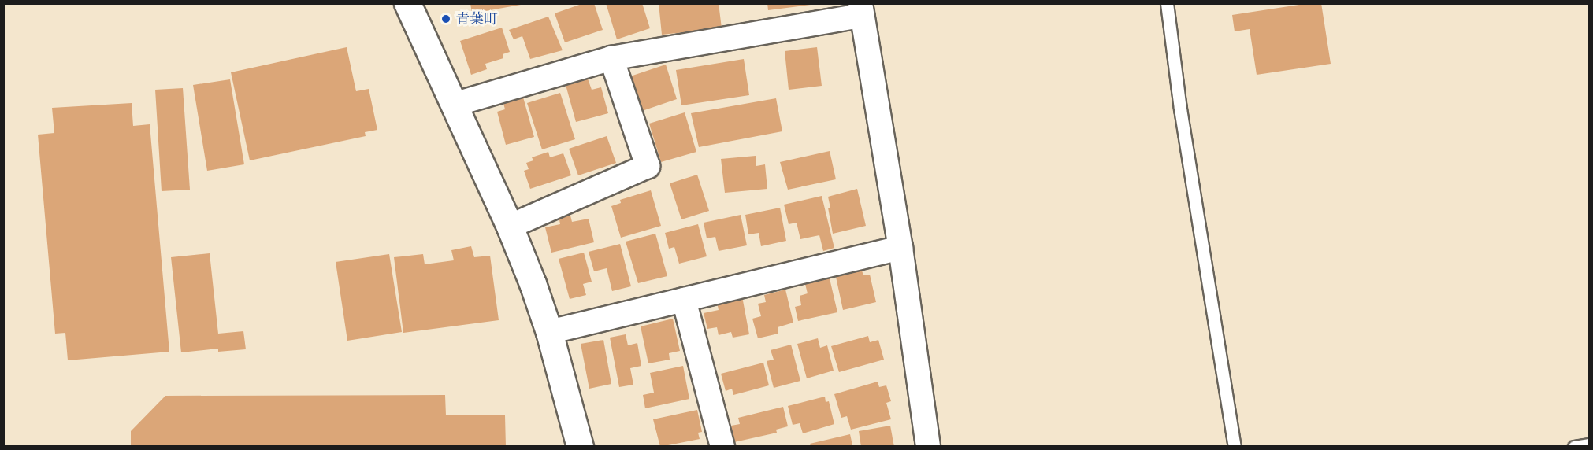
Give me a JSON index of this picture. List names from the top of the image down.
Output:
{
  "places": ["青葉町"]
}
